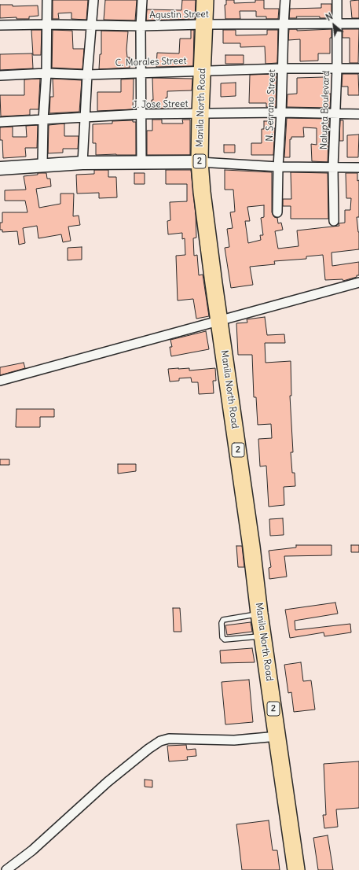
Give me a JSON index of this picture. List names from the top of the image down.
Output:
{
  "streets": {
    "highway": ["Manila North Road", "2"],
    "street": [
      "Agustin Street",
      "C. Morales Street",
      "J. Jose Street",
      "N. Serrano Street",
      "Nalupta Boulevard"
    ]
  },
  "crossings": [
    ["Agustin Street", "N. Serrano Street"],
    ["Agustin Street", "Manila North Road"],
    ["Agustin Street", "Nalupta Boulevard"],
    ["C. Morales Street", "N. Serrano Street"],
    ["C. Morales Street", "Manila North Road"],
    ["C. Morales Street", "Nalupta Boulevard"],
    ["J. Jose Street", "N. Serrano Street"],
    ["J. Jose Street", "Manila North Road"],
    ["J. Jose Street", "Nalupta Boulevard"]
  ],
  "north": "top left"
}
